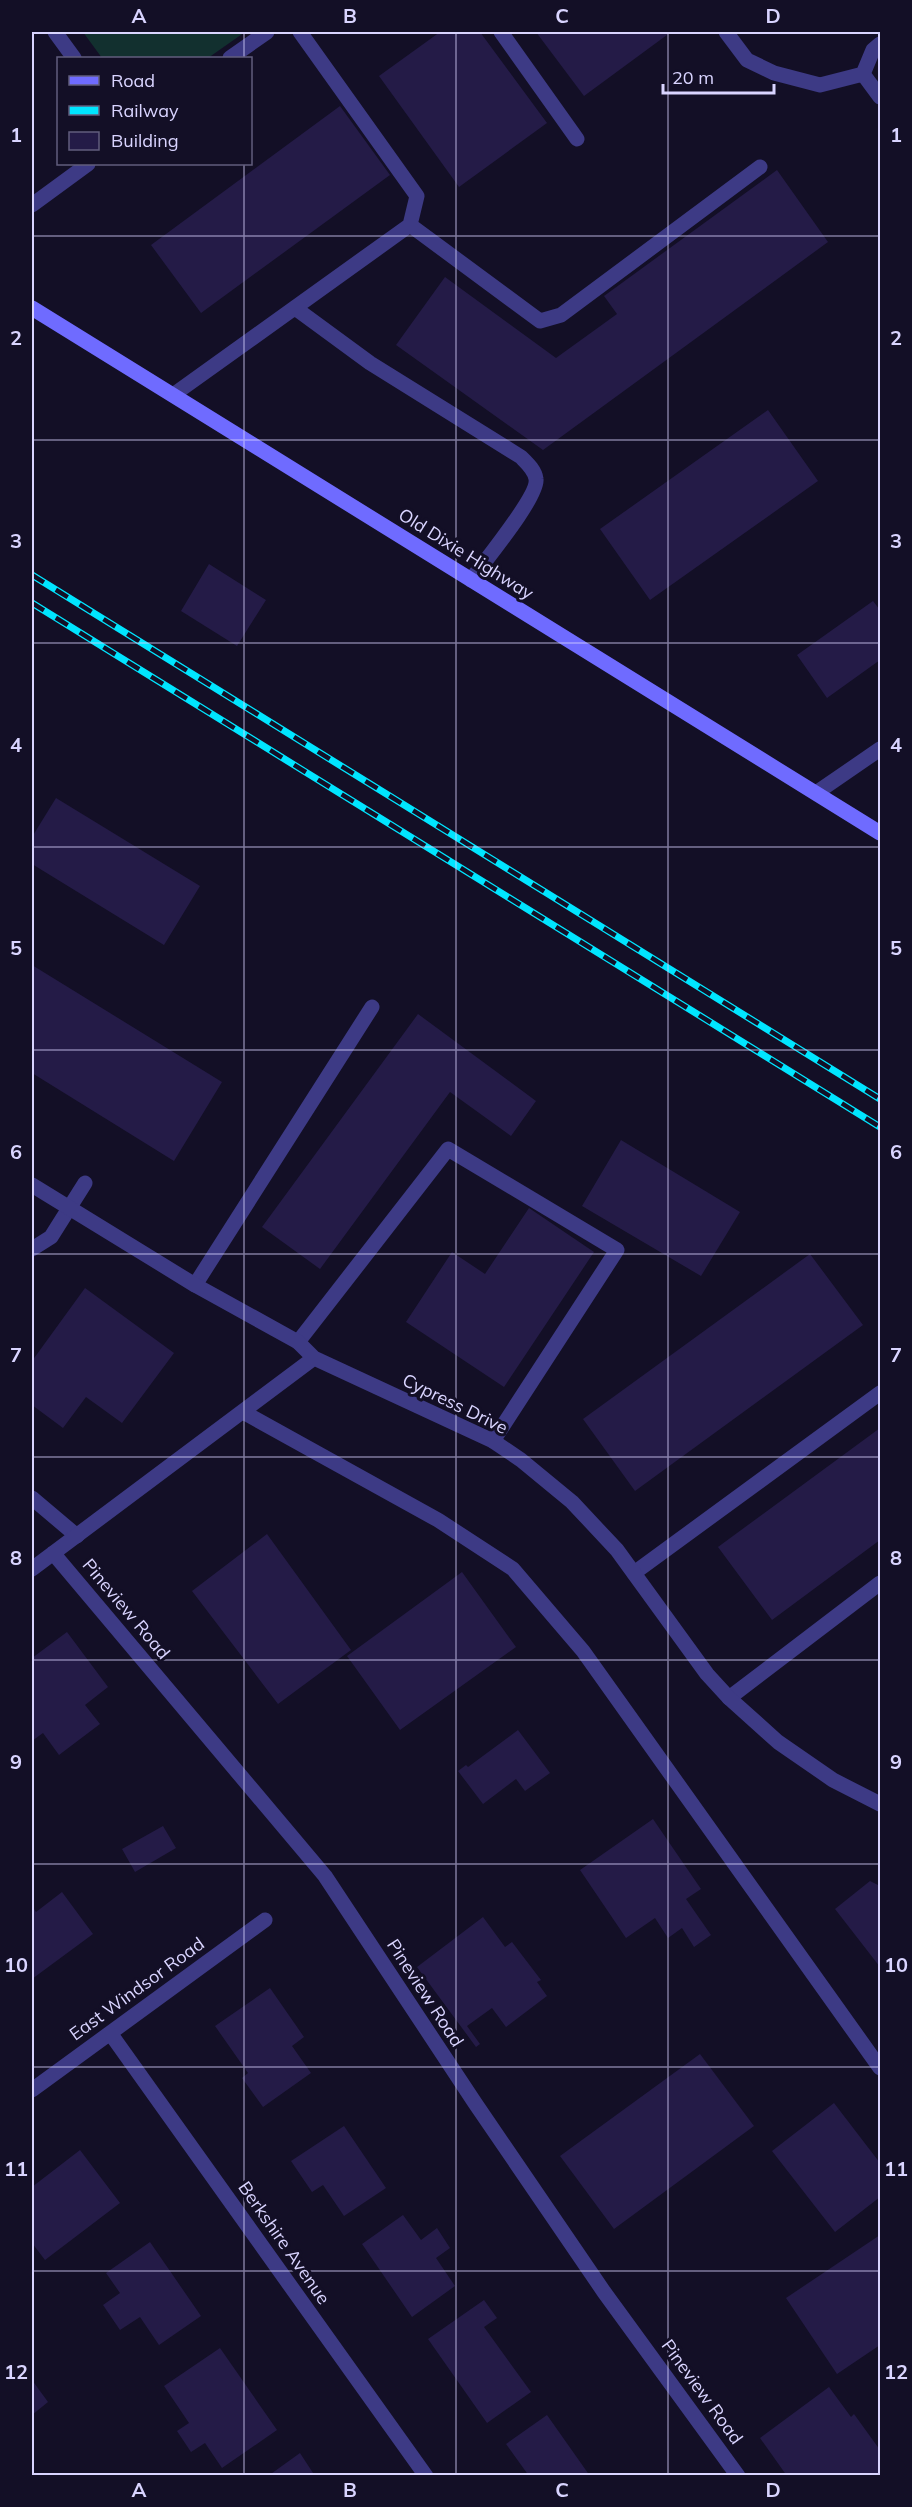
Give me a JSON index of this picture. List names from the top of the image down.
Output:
{
  "streets": {
    "street": [
      "Old Dixie Highway",
      "Cypress Drive",
      "Pineview Road",
      "East Windsor Road",
      "Berkshire Avenue"
    ]
  },
  "crossings": [
    ["Cypress Drive", "Pineview Road"],
    ["East Windsor Road", "Berkshire Avenue"]
  ],
  "legend": ["Road", "Railway", "Building"],
  "scale_bar": "20 m",
  "grid": {
    "columns": [
      "A",
      "B",
      "C",
      "D"
    ],
    "rows": [
      "1",
      "2",
      "3",
      "4",
      "5",
      "6",
      "7",
      "8",
      "9",
      "10",
      "11",
      "12"
    ]
  }
}
